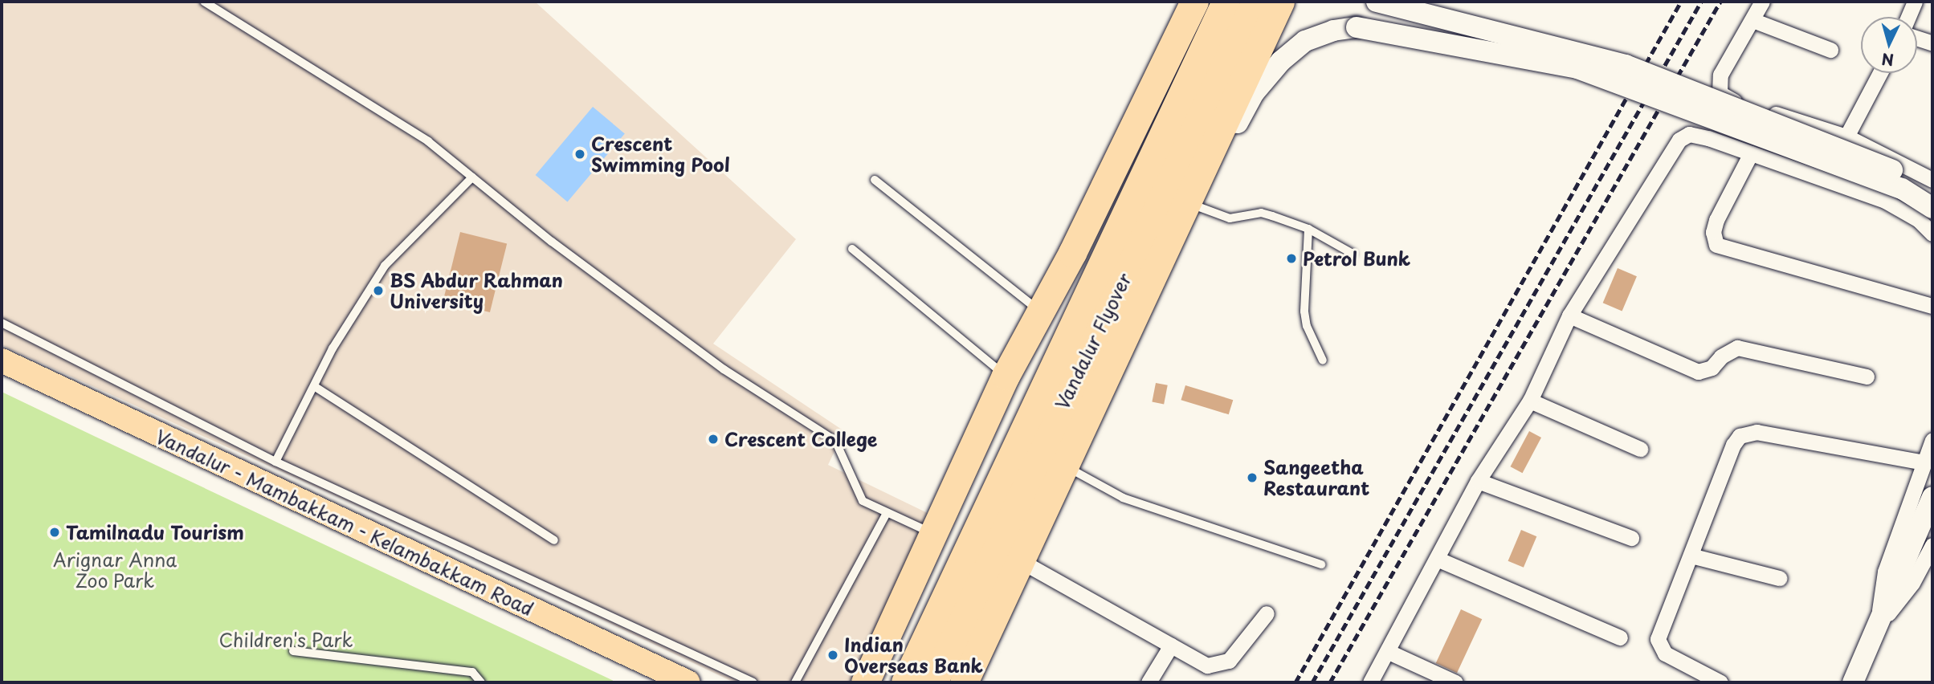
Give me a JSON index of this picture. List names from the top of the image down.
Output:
{
  "streets": {
    "highway": ["Vandalur Flyover"],
    "main road": ["Vandalur - Mambakkam - Kelambakkam Road"]
  },
  "parks": ["Arignar Anna Zoo Park", "Children's Park"],
  "places": [
    "Crescent Swimming Pool",
    "Petrol Bunk",
    "BS Abdur Rahman University",
    "Crescent College",
    "Sangeetha Restaurant",
    "Tamilnadu Tourism",
    "Indian Overseas Bank"
  ],
  "north": "bottom"
}
